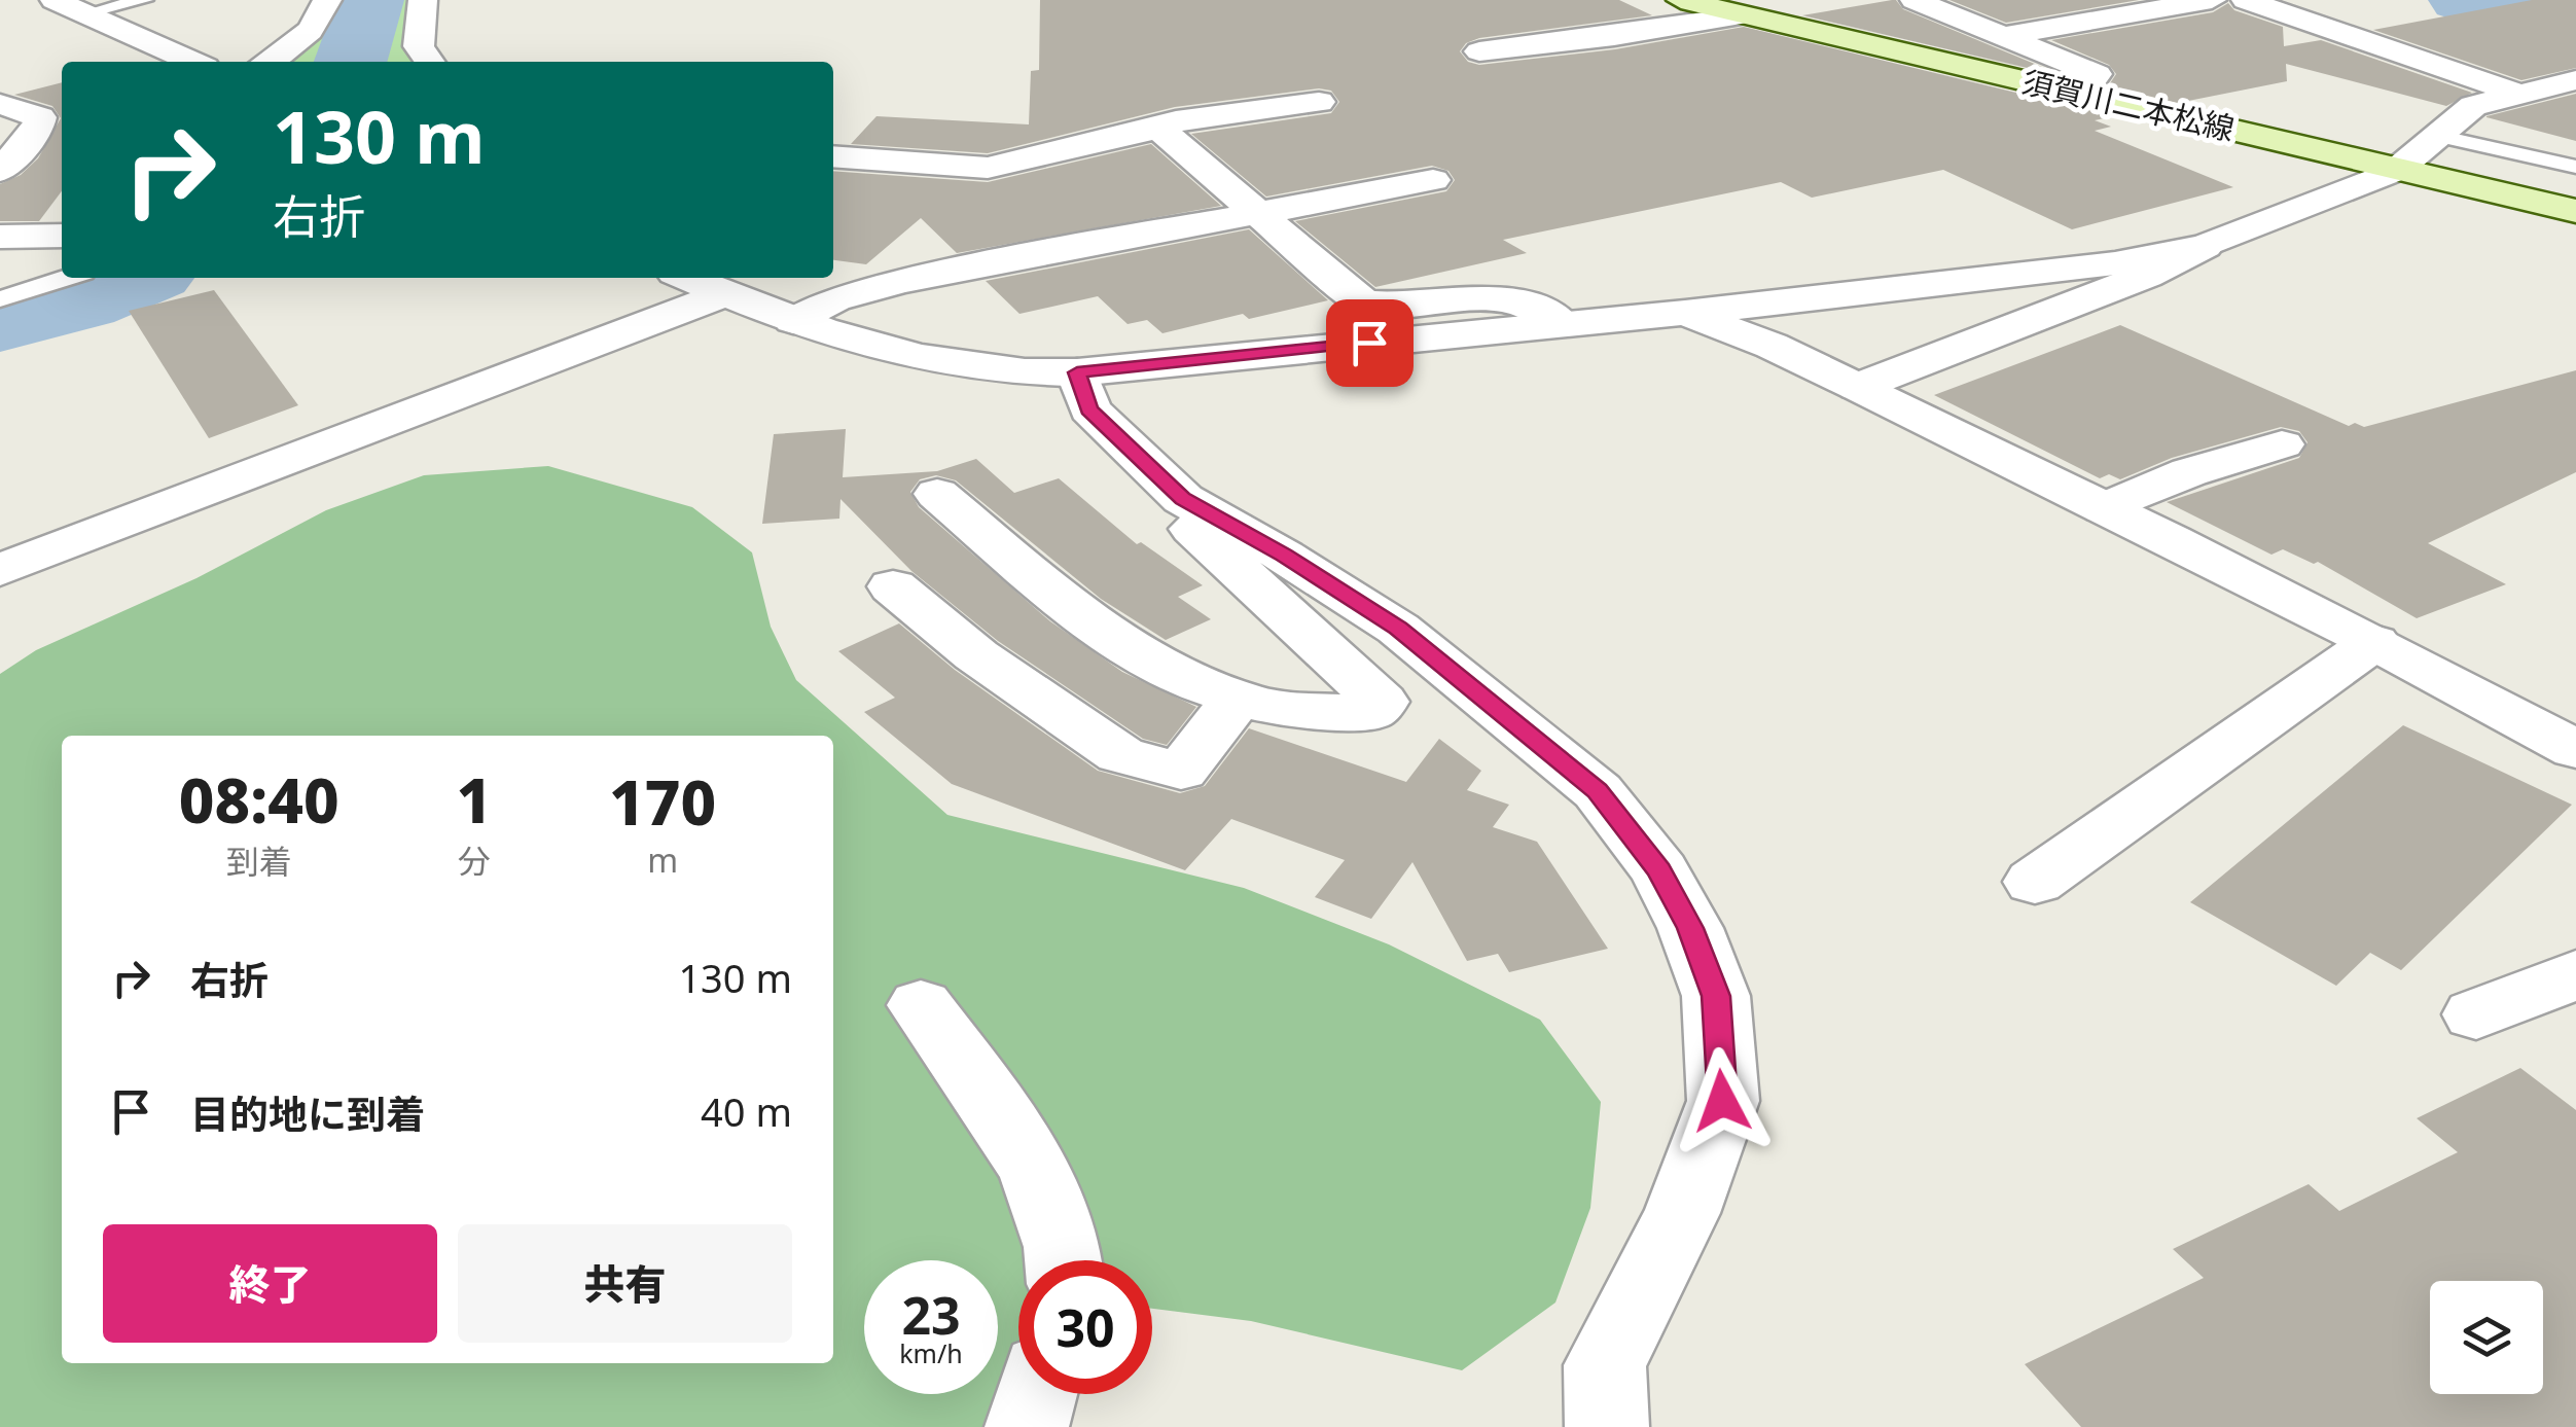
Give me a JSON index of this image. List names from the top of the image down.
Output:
{
  "streets": {
    "main road": ["須賀川二本松線"]
  },
  "page": {
    "turn": ["130 m", "右折"],
    "eta": [
      "08:40",
      "到着",
      "1",
      "分",
      "170",
      "m"
    ],
    "list": [
      {
        "name": "右折",
        "value": "130 m"
      },
      {
        "name": "目的地に到着",
        "value": "40 m"
      }
    ],
    "buttons": ["終了", "共有"],
    "speed": "23 km/h",
    "limit": "30"
  }
}
